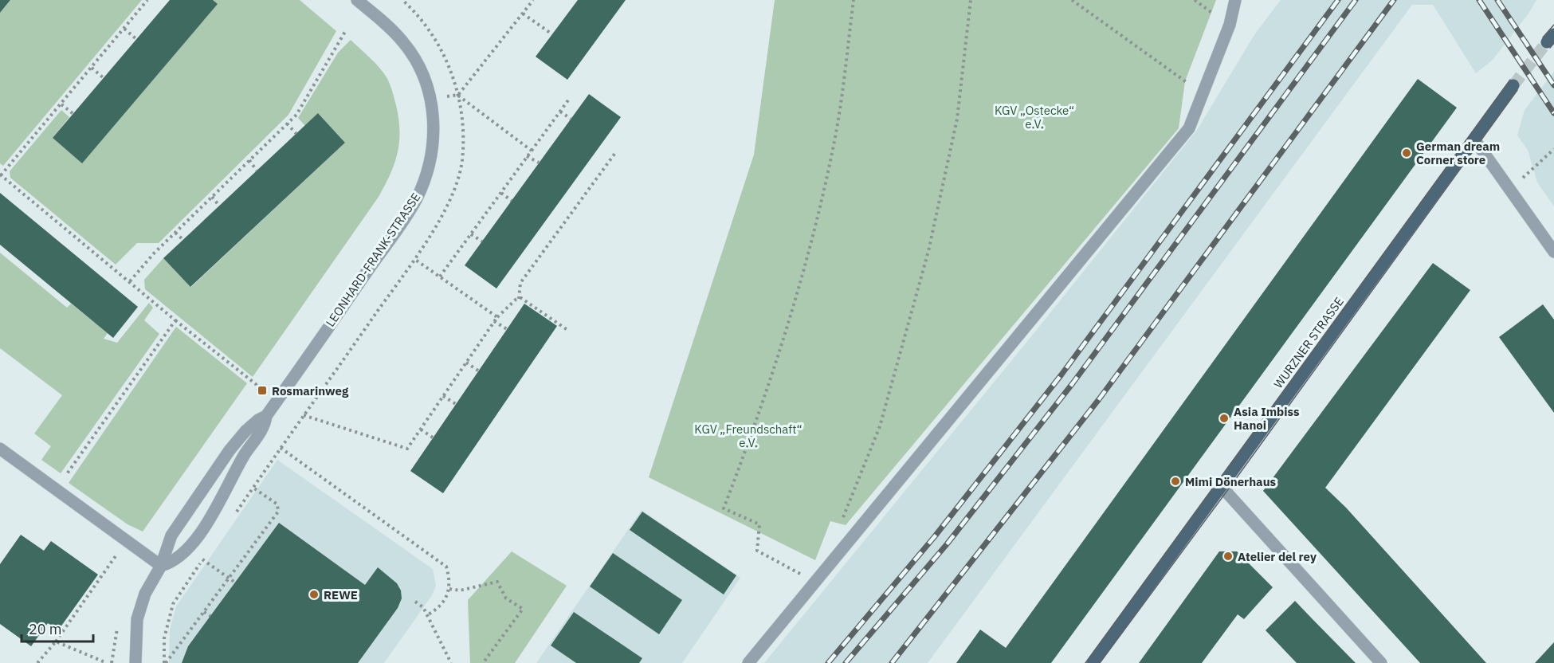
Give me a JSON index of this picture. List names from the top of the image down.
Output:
{
  "streets": {
    "main road": ["WURZNER STRASSE"],
    "street": ["LEONHARD-FRANK-STRASSE"]
  },
  "parks": ["KGV „Ostecke“ e.V.", "KGV „Freundschaft“ e.V."],
  "places": {
    "other": [
      "German dream Corner store",
      "Asia Imbiss Hanoi",
      "Mimi Dönerhaus",
      "Atelier del rey",
      "REWE"
    ],
    "transit": ["Rosmarinweg"]
  },
  "scale_bar": "20 m"
}
